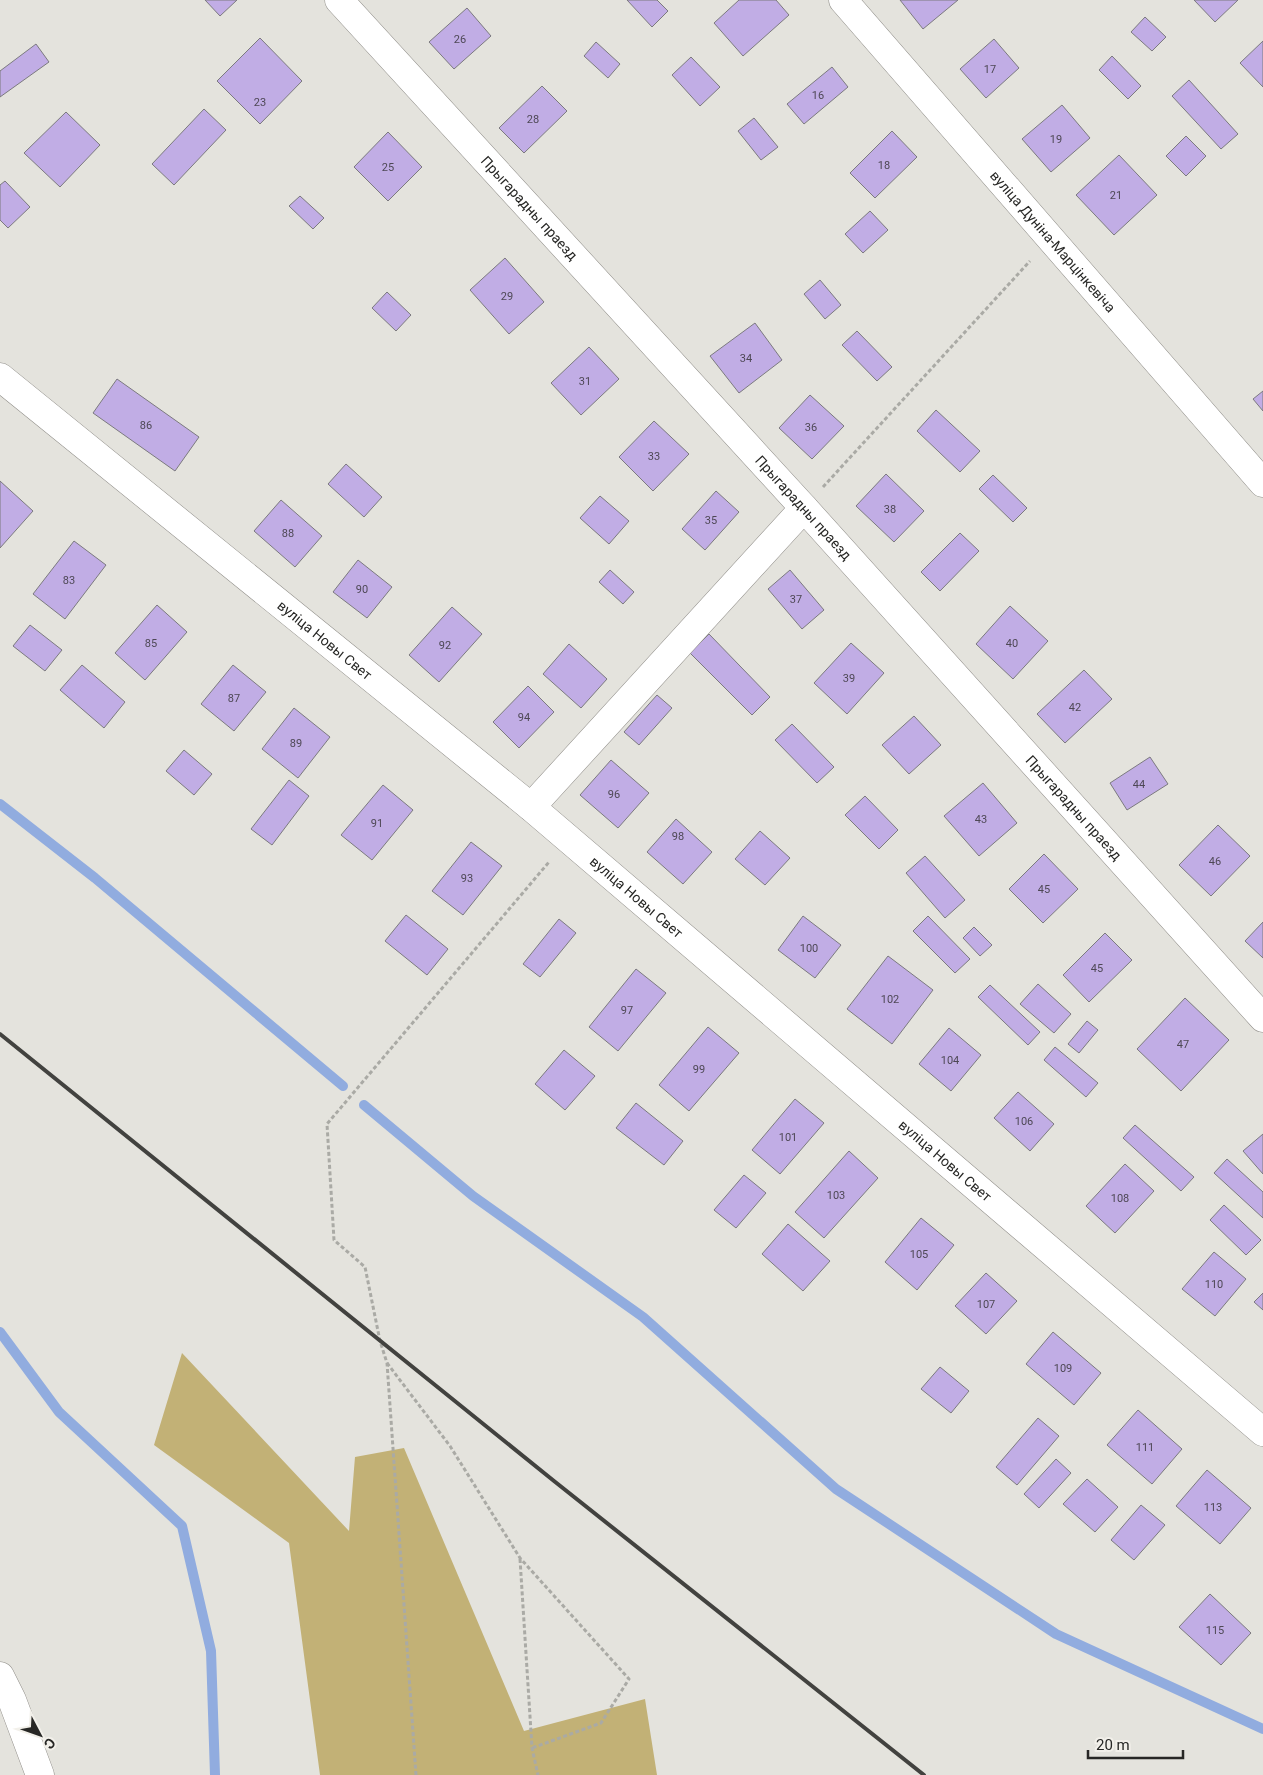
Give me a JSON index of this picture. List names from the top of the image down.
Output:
{
  "streets": {
    "street": ["Прыгарадны праезд", "вуліца Дуніна-Марцінкевіча", "вуліца Новы Свет"]
  },
  "house_numbers": [
    "26",
    "17",
    "16",
    "23",
    "28",
    "19",
    "18",
    "25",
    "21",
    "29",
    "34",
    "31",
    "86",
    "36",
    "33",
    "38",
    "35",
    "88",
    "83",
    "90",
    "37",
    "85",
    "40",
    "92",
    "39",
    "87",
    "42",
    "94",
    "89",
    "44",
    "96",
    "43",
    "91",
    "98",
    "46",
    "93",
    "45",
    "100",
    "45",
    "102",
    "97",
    "47",
    "104",
    "99",
    "106",
    "101",
    "103",
    "108",
    "105",
    "110",
    "107",
    "109",
    "111",
    "113",
    "115"
  ],
  "scale_bar": "20 m",
  "north": "bottom right"
}
